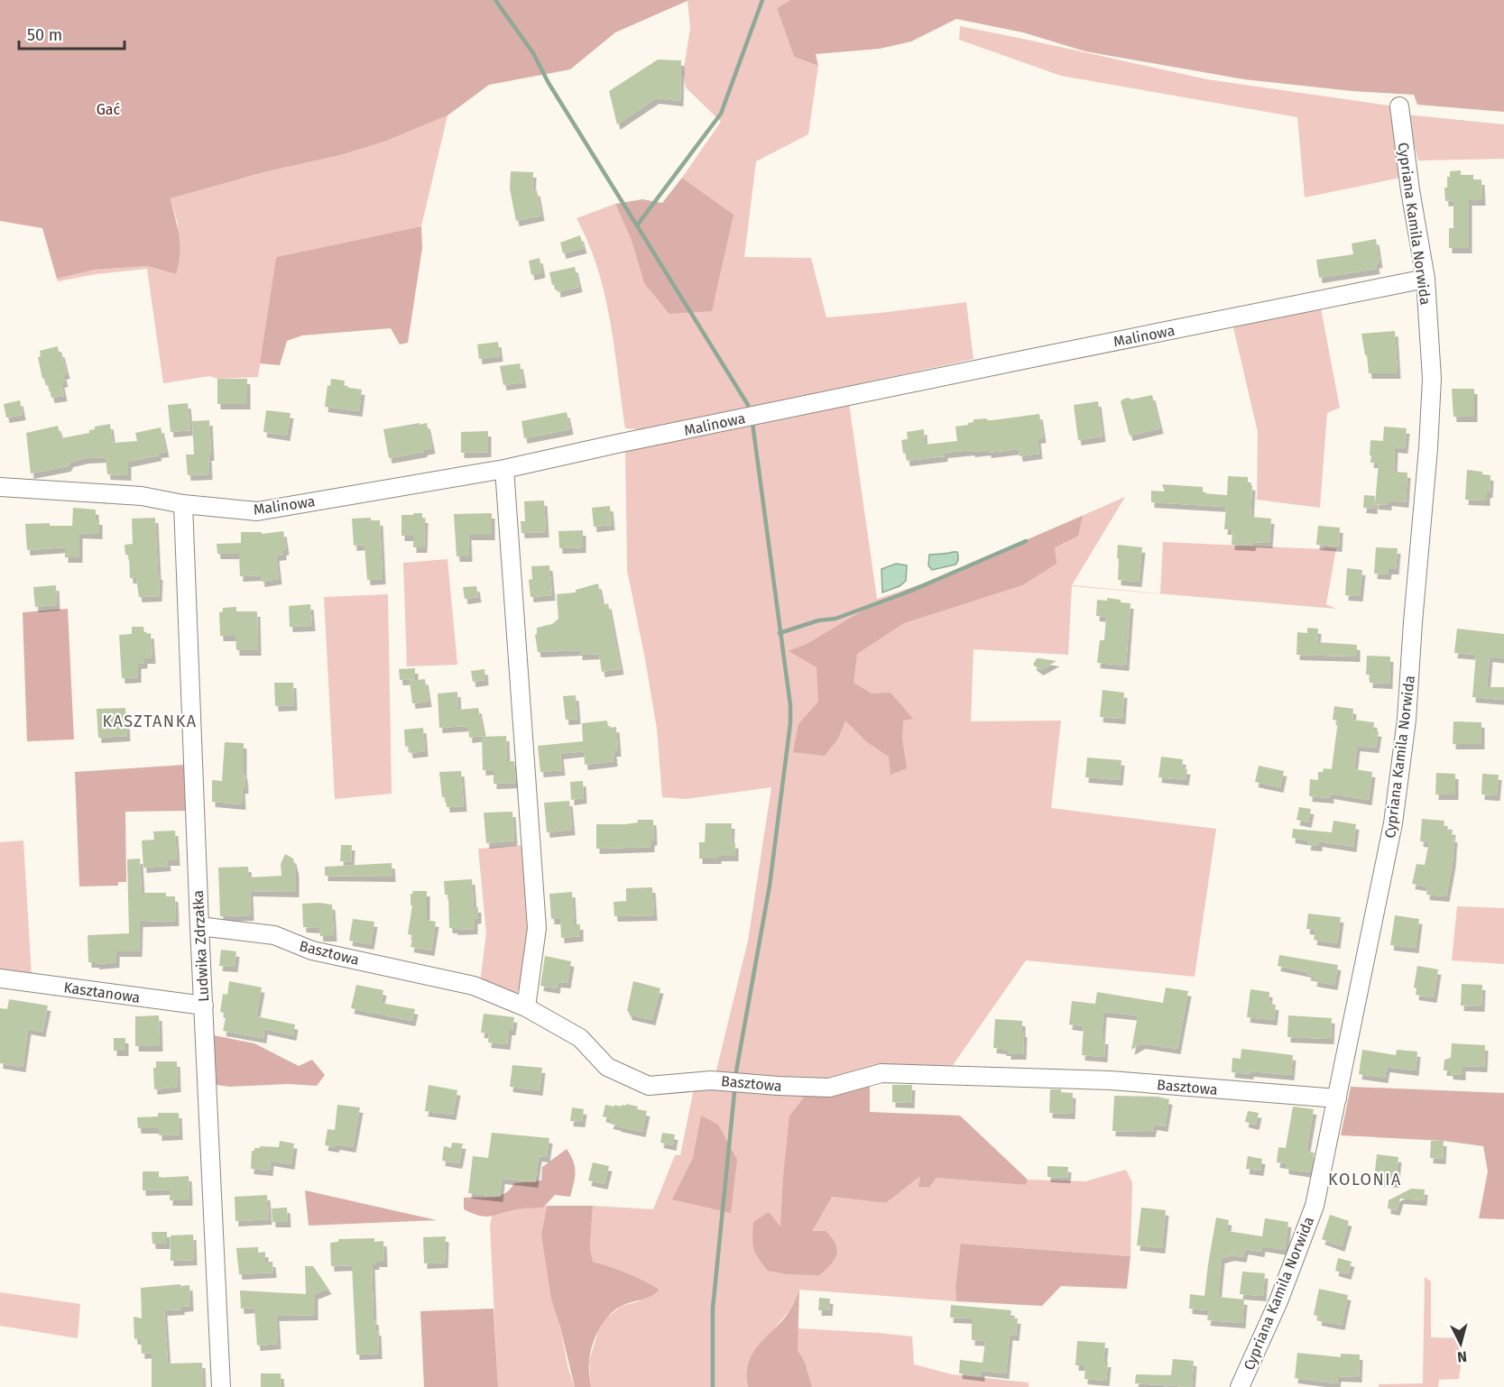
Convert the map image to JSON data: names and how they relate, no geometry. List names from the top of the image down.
{
  "streets": {
    "street": [
      "Cypriana Kamila Norwida",
      "Malinowa",
      "Ludwika Zdrzałka",
      "Basztowa",
      "Kasztanowa"
    ]
  },
  "crossings": [
    ["Cypriana Kamila Norwida", "Malinowa"],
    ["Cypriana Kamila Norwida", "Basztowa"],
    ["Malinowa", "Ludwika Zdrzałka"],
    ["Ludwika Zdrzałka", "Basztowa"],
    ["Ludwika Zdrzałka", "Kasztanowa"]
  ],
  "districts": ["KASZTANKA", "KOLONIA"],
  "parks": ["Gać"],
  "scale_bar": "50 m",
  "north": "bottom"
}
